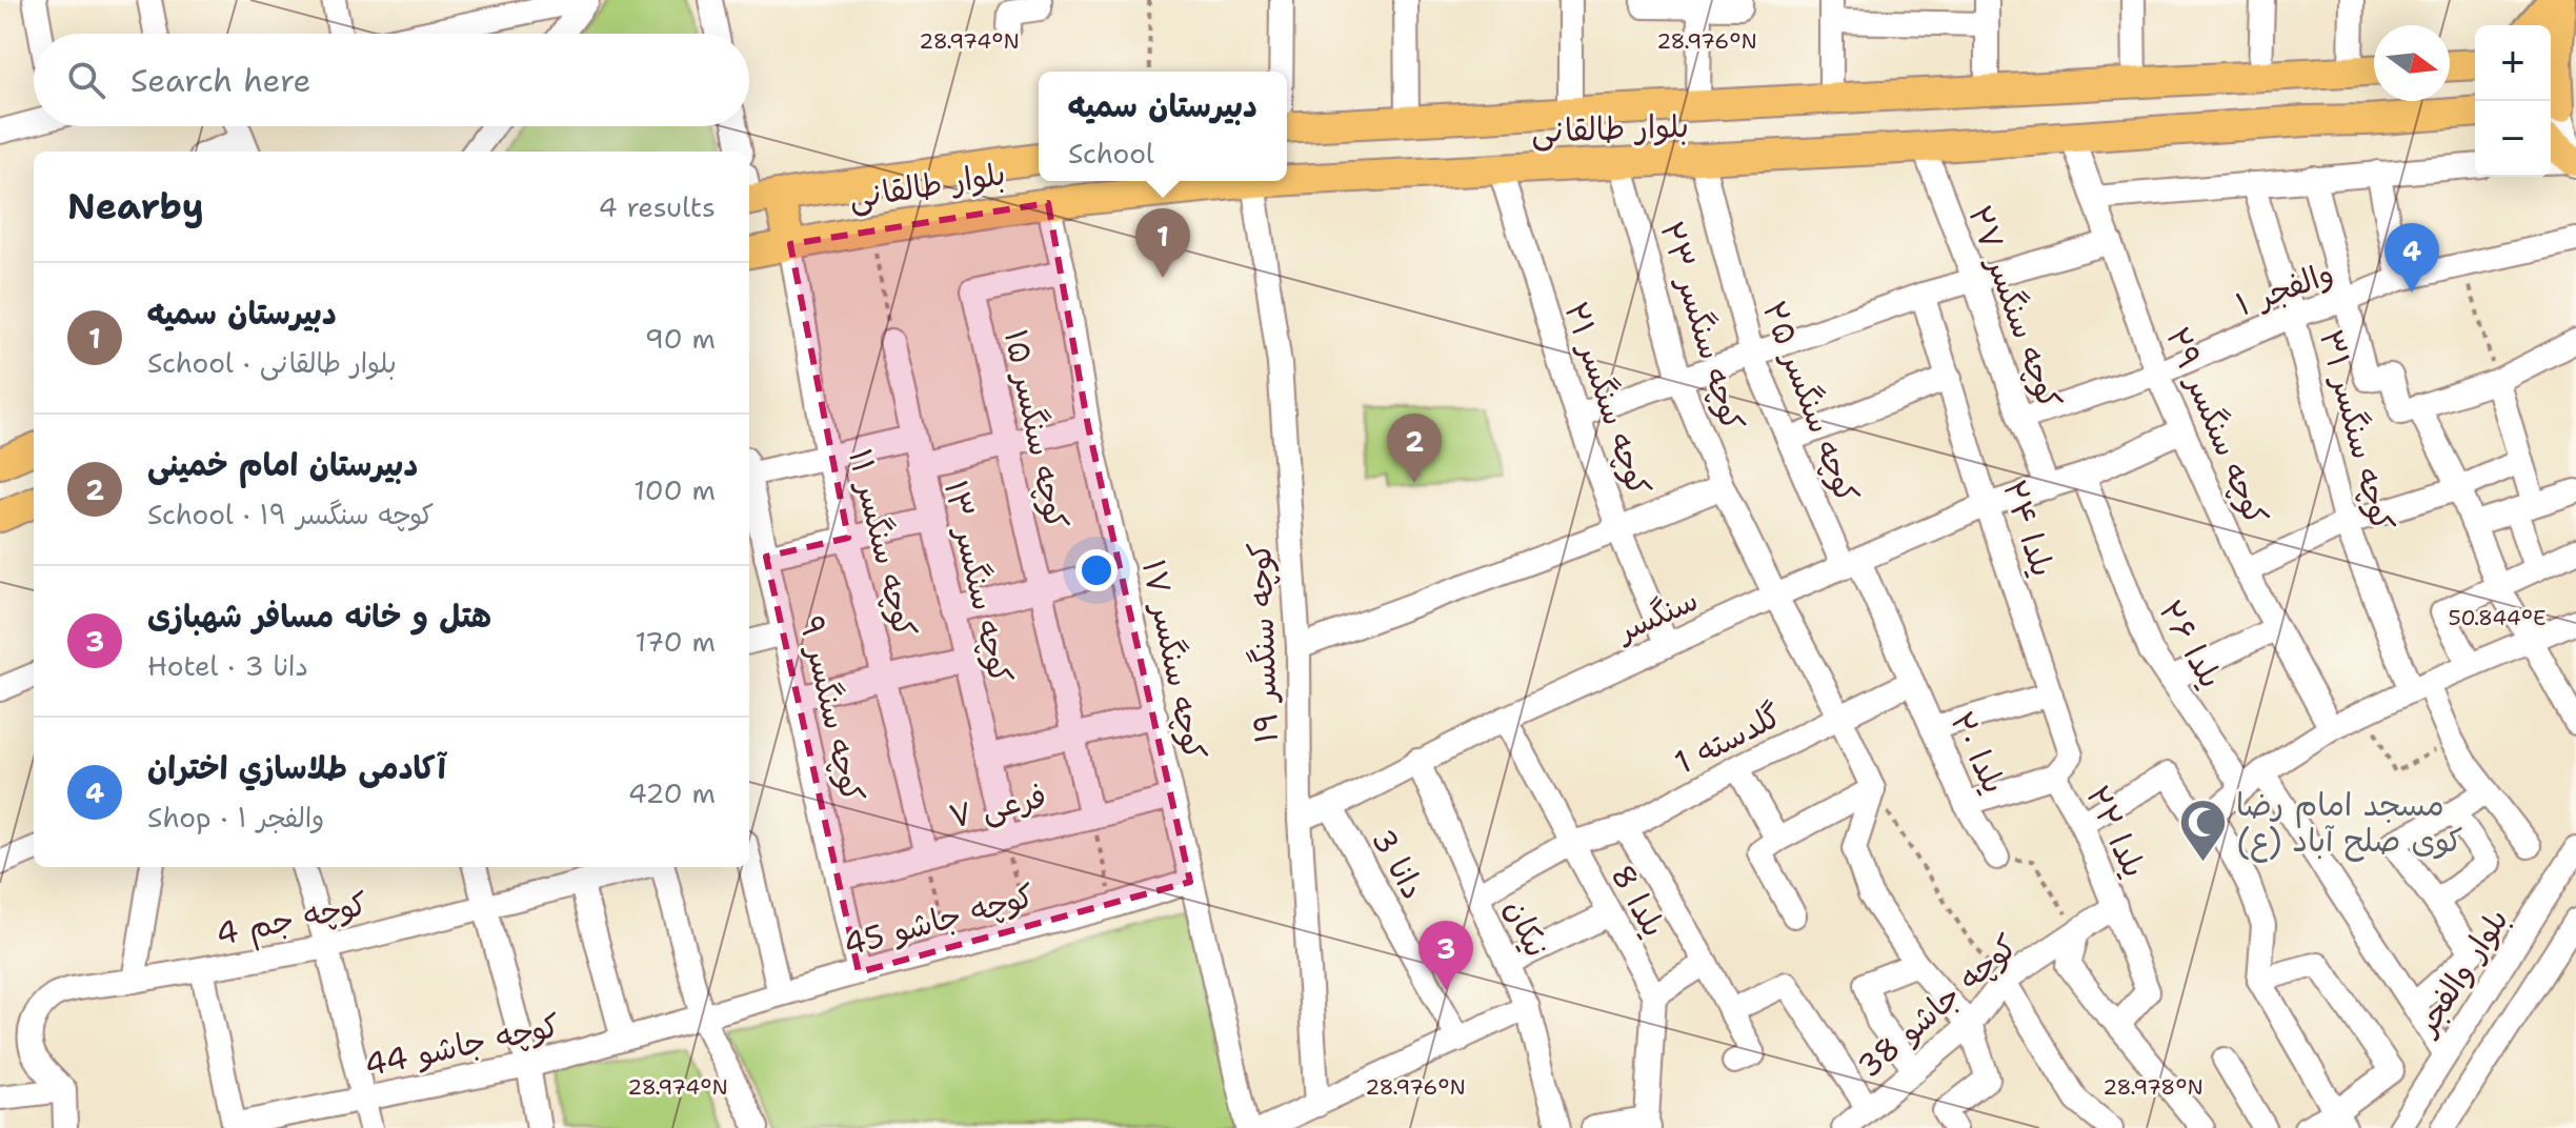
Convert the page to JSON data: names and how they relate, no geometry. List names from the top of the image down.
{
  "streets": {
    "main road": ["بلوار طالقانی"],
    "street": [
      "والفجر ۱",
      "کوچه سنگسر ۲۷",
      "کوچه سنگسر ۲۳",
      "کوچه سنگسر ۲۱",
      "کوچه سنگسر ۲۵",
      "کوچه سنگسر ۲۹",
      "کوچه سنگسر ۱۵",
      "کوچه سنگسر ۳۱",
      "یلدا ۲۴",
      "کوچه سنگسر ۱۱",
      "کوچه سنگسر ۱۳",
      "سنگسر",
      "کوچه سنگسر ۱۹",
      "یلدا ۲۶",
      "کوچه سنگسر ۱۷",
      "کوچه سنگسر ۹",
      "گلدسته 1",
      "یلدا ۲۰",
      "فرعی ۷",
      "یلدا ۲۲",
      "دانا 3",
      "یلدا 8",
      "کوچه جم 4",
      "کوچه جاشو 45",
      "نیکان",
      "بلوار والفجر",
      "کوچه جاشو 38",
      "کوچه جاشو 44"
    ]
  },
  "crossings": [
    ["بلوار طالقانی", "کوچه سنگسر ۲۷"],
    ["بلوار طالقانی", "کوچه سنگسر ۲۳"],
    ["بلوار طالقانی", "کوچه سنگسر ۲۱"],
    ["بلوار طالقانی", "کوچه سنگسر ۲۵"],
    ["بلوار طالقانی", "کوچه سنگسر ۲۹"],
    ["بلوار طالقانی", "کوچه سنگسر ۱۱"],
    ["بلوار طالقانی", "کوچه سنگسر ۱۹"],
    ["بلوار طالقانی", "کوچه سنگسر ۱۷"],
    ["والفجر ۱", "کوچه سنگسر ۲۷"],
    ["والفجر ۱", "کوچه سنگسر ۲۹"],
    ["والفجر ۱", "کوچه سنگسر ۳۱"],
    ["کوچه سنگسر ۲۷", "سنگسر"],
    ["کوچه سنگسر ۲۳", "سنگسر"],
    ["کوچه سنگسر ۲۳", "گلدسته 1"],
    ["کوچه سنگسر ۲۱", "سنگسر"],
    ["کوچه سنگسر ۲۵", "سنگسر"],
    ["کوچه سنگسر ۲۵", "یلدا ۲۰"],
    ["کوچه سنگسر ۲۹", "سنگسر"],
    ["کوچه سنگسر ۱۵", "کوچه سنگسر ۱۷"],
    ["کوچه سنگسر ۱۵", "فرعی ۷"],
    ["یلدا ۲۴", "سنگسر"],
    ["یلدا ۲۴", "یلدا ۲۲"],
    ["کوچه سنگسر ۱۱", "فرعی ۷"],
    ["کوچه سنگسر ۱۳", "فرعی ۷"],
    ["سنگسر", "کوچه سنگسر ۱۹"],
    ["سنگسر", "یلدا ۲۶"],
    ["سنگسر", "یلدا ۲۰"],
    ["سنگسر", "دانا 3"],
    ["سنگسر", "یلدا 8"],
    ["سنگسر", "نیکان"],
    ["کوچه سنگسر ۱۷", "فرعی ۷"],
    ["کوچه سنگسر ۱۷", "کوچه جاشو 45"],
    ["کوچه سنگسر ۹", "فرعی ۷"],
    ["کوچه سنگسر ۹", "کوچه جاشو 45"],
    ["گلدسته 1", "یلدا ۲۰"],
    ["گلدسته 1", "یلدا 8"],
    ["گلدسته 1", "نیکان"],
    ["یلدا ۲۰", "یلدا ۲۲"],
    ["یلدا ۲۲", "کوچه جاشو 38"],
    ["کوچه جاشو 45", "کوچه جاشو 44"]
  ],
  "places": {
    "mosque": ["مسجد امام رضا (ع) کوی صلح آباد"]
  },
  "north": "right",
  "page": {
    "map_buttons": ["+", "−"],
    "search": "Search here",
    "popup": ["دبیرستان سمیه", "School"],
    "heading": ["Nearby", "4 results"],
    "pins": [
      "1",
      "4",
      "2",
      "3"
    ],
    "list": [
      {
        "mark": "1",
        "name": "دبیرستان سمیه",
        "note": "School · بلوار طالقانی",
        "value": "90 m"
      },
      {
        "mark": "2",
        "name": "دبیرستان امام خمینی",
        "note": "School · کوچه سنگسر ۱۹",
        "value": "100 m"
      },
      {
        "mark": "3",
        "name": "هتل و خانه مسافر شهبازی",
        "note": "Hotel · دانا 3",
        "value": "170 m"
      },
      {
        "mark": "4",
        "name": "آكادمى طلاسازي اختران",
        "note": "Shop · والفجر ۱",
        "value": "420 m"
      }
    ]
  },
  "coordinates": [
    "28.974°N",
    "28.976°N",
    "50.844°E",
    "28.978°N"
  ]
}
